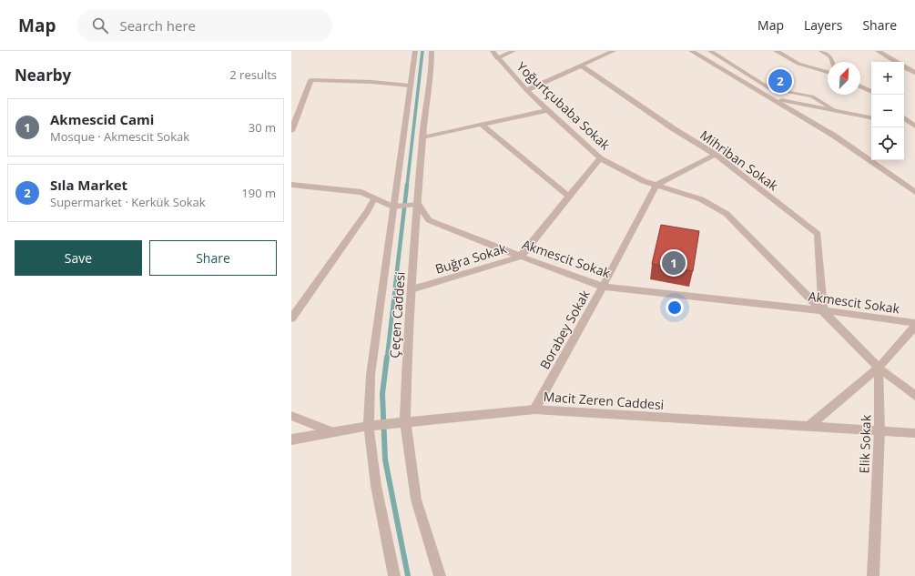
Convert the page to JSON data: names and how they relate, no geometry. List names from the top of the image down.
{
  "streets": {
    "street": [
      "Yoğurtçubaba Sokak",
      "Mihriban Sokak",
      "Buğra Sokak",
      "Akmescit Sokak",
      "Çeçen Caddesi",
      "Borabey Sokak",
      "Macit Zeren Caddesi",
      "Elik Sokak"
    ]
  },
  "crossings": [
    ["Yoğurtçubaba Sokak", "Mihriban Sokak"],
    ["Yoğurtçubaba Sokak", "Buğra Sokak"],
    ["Yoğurtçubaba Sokak", "Akmescit Sokak"],
    ["Yoğurtçubaba Sokak", "Borabey Sokak"],
    ["Yoğurtçubaba Sokak", "Elik Sokak"],
    ["Mihriban Sokak", "Akmescit Sokak"],
    ["Buğra Sokak", "Akmescit Sokak"],
    ["Buğra Sokak", "Çeçen Caddesi"],
    ["Akmescit Sokak", "Çeçen Caddesi"],
    ["Akmescit Sokak", "Borabey Sokak"],
    ["Çeçen Caddesi", "Macit Zeren Caddesi"],
    ["Borabey Sokak", "Macit Zeren Caddesi"],
    ["Macit Zeren Caddesi", "Elik Sokak"]
  ],
  "north": "top right",
  "page": {
    "header": "Map",
    "search": "Search here",
    "nav": ["Map", "Layers", "Share"],
    "heading": ["Nearby", "2 results"],
    "map_buttons": ["+", "−"],
    "pins": ["2", "1"],
    "list": [
      {
        "mark": "1",
        "name": "Akmescid Cami",
        "note": "Mosque · Akmescit Sokak",
        "value": "30 m"
      },
      {
        "mark": "2",
        "name": "Sıla Market",
        "note": "Supermarket · Kerkük Sokak",
        "value": "190 m"
      }
    ],
    "buttons": ["Save", "Share"]
  }
}
